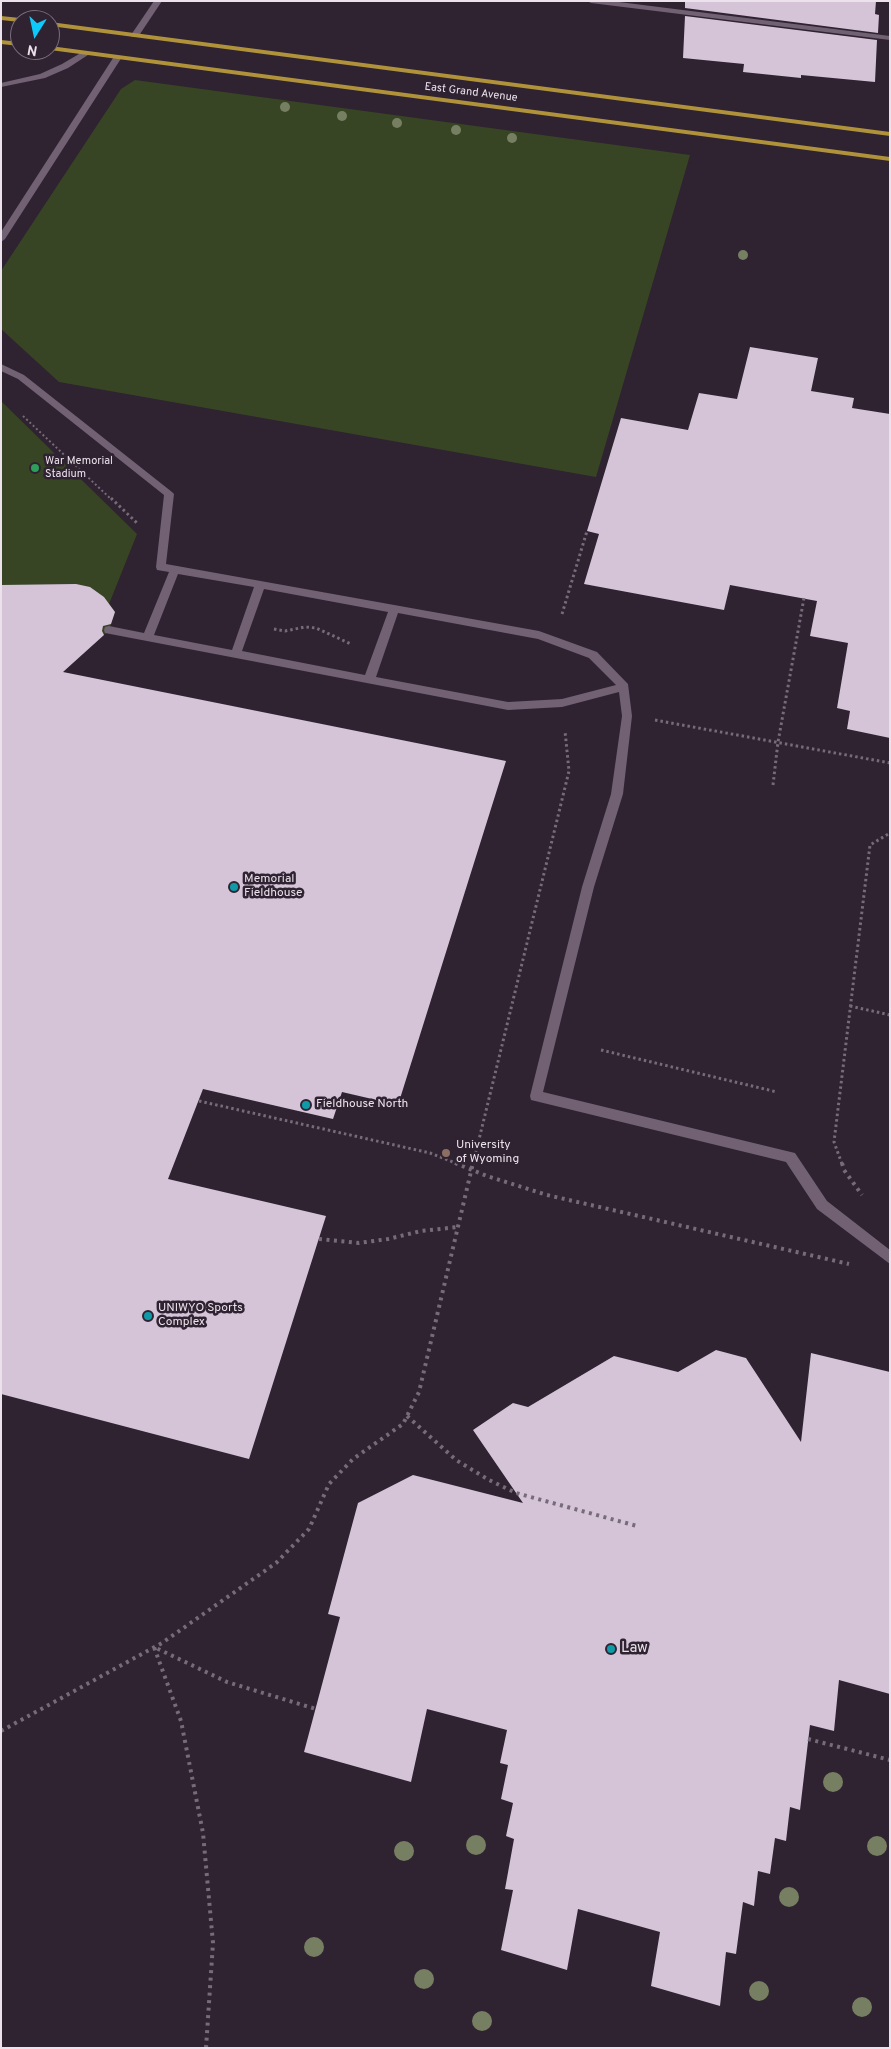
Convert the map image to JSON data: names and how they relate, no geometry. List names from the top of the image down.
{
  "streets": {
    "main road": ["East Grand Avenue"]
  },
  "places": [
    "War Memorial Stadium",
    "Memorial Fieldhouse",
    "Fieldhouse North",
    "University of Wyoming",
    "UNIWYO Sports Complex",
    "Law"
  ],
  "north": "bottom"
}
